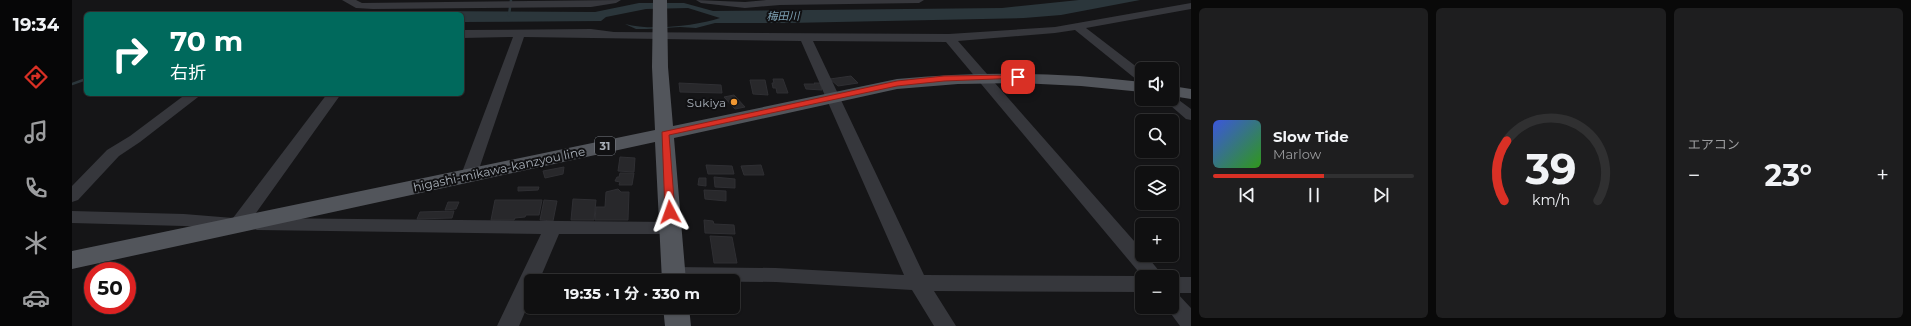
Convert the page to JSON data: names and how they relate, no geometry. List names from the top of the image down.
{
  "streets": {
    "main road": ["31", "higashi-mikawa-kanzyou line"]
  },
  "water": ["梅田川"],
  "places": ["Sukiya"],
  "page": {
    "tabs": "19:34",
    "tile": "エアコン",
    "turn": ["70 m", "右折"],
    "map_buttons": ["+", "−"],
    "song": ["Slow Tide", "Marlow"],
    "heat": ["−", "23°", "+"],
    "limit": "50",
    "trip": "19:35 · 1 分 · 330 m",
    "gauge": ["39", "km/h"]
  }
}
